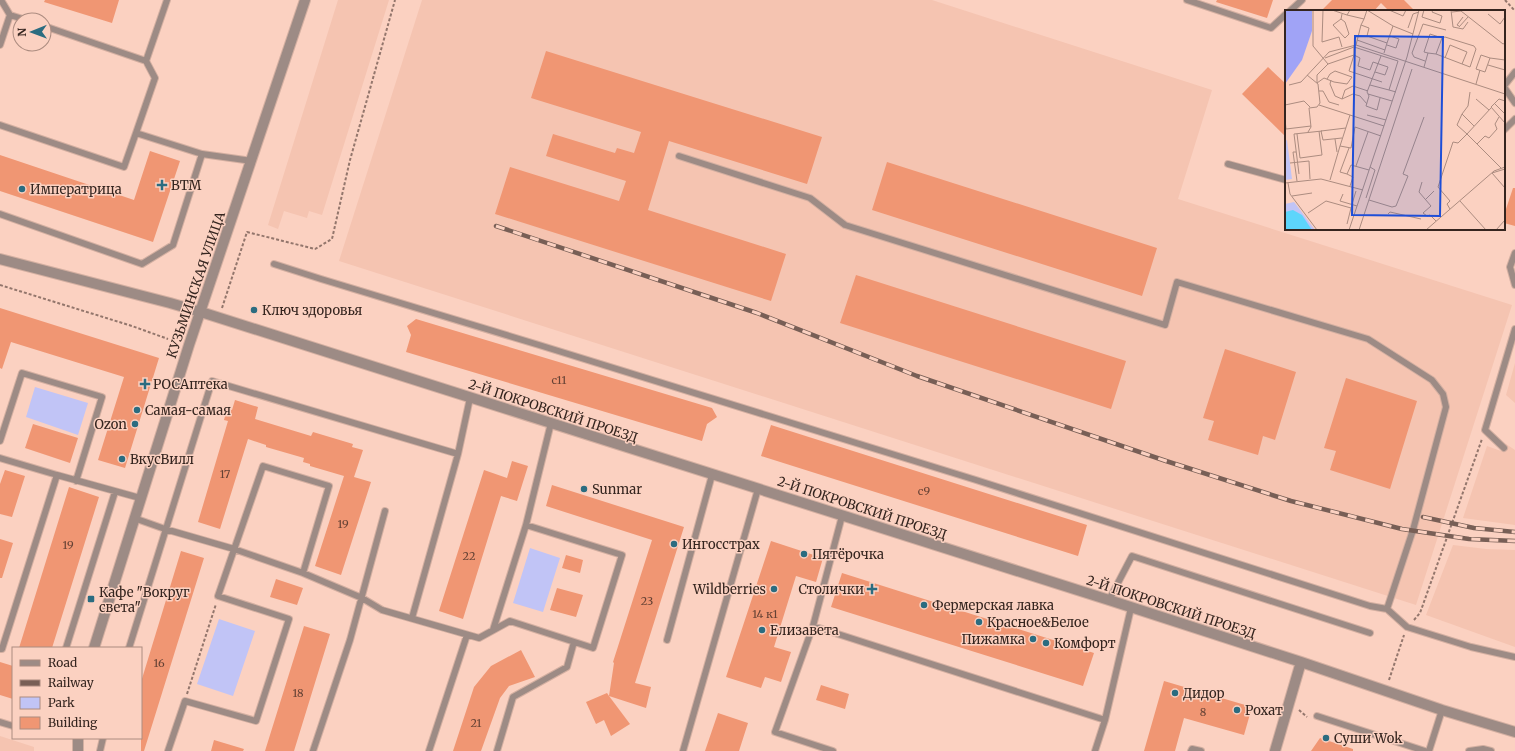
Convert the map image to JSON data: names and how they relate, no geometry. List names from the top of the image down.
{
  "streets": {
    "street": ["КУЗЬМИНСКАЯ УЛИЦА", "2-Й ПОКРОВСКИЙ ПРОЕЗД"]
  },
  "crossings": [
    ["КУЗЬМИНСКАЯ УЛИЦА", "2-Й ПОКРОВСКИЙ ПРОЕЗД"]
  ],
  "places": {
    "health": ["ВТМ", "РОСАптека", "Столички"],
    "other": [
      "Императрица",
      "Ключ здоровья",
      "Самая-самая",
      "Ozon",
      "ВкусВилл",
      "Sunmar",
      "Ингосстрах",
      "Пятёрочка",
      "Wildberries",
      "Фермерская лавка",
      "Красное&Белое",
      "Елизавета",
      "Пижамка",
      "Комфорт",
      "Дидор",
      "Рохат",
      "Суши Wok"
    ],
    "transit": ["Кафе \"Вокруг света\""]
  },
  "house_numbers": [
    "с11",
    "17",
    "с9",
    "19",
    "19",
    "22",
    "23",
    "14 к1",
    "16",
    "18",
    "8",
    "21"
  ],
  "legend": [
    "Road",
    "Railway",
    "Park",
    "Building"
  ],
  "north": "left"
}
